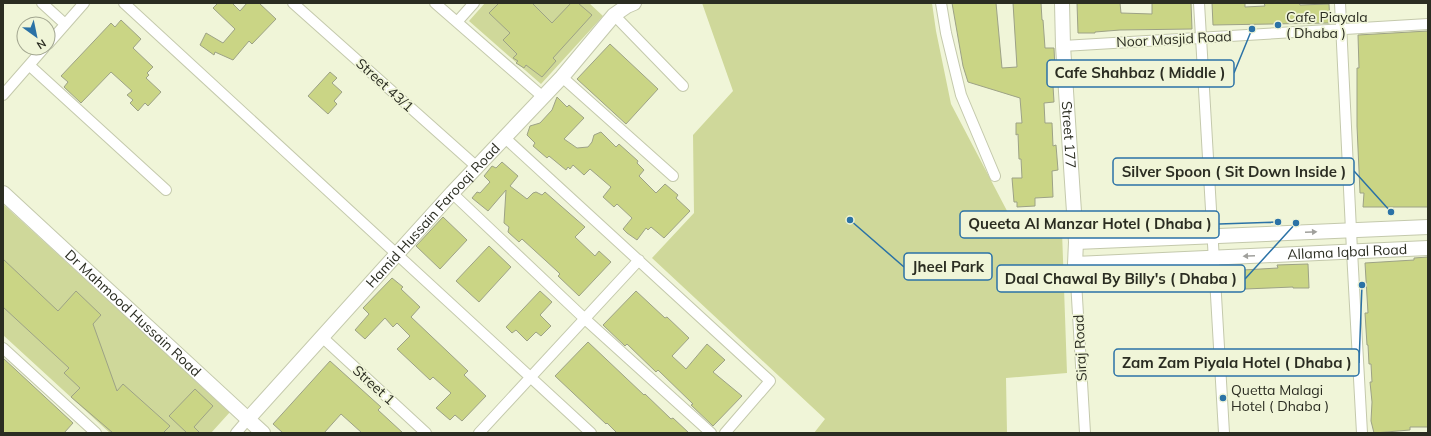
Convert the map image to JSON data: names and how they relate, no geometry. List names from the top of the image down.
{
  "streets": {
    "street": [
      "Noor Masjid Road",
      "Street 43/1",
      "Street 177",
      "Hamid Hussain Farooqi Road",
      "Allama Iqbal Road",
      "Dr Mahmood Hussain Road",
      "Siraj Road",
      "Street 1"
    ]
  },
  "crossings": [
    ["Noor Masjid Road", "Street 177"],
    ["Street 43/1", "Hamid Hussain Farooqi Road"],
    ["Street 177", "Allama Iqbal Road"],
    ["Street 177", "Siraj Road"],
    ["Hamid Hussain Farooqi Road", "Dr Mahmood Hussain Road"],
    ["Hamid Hussain Farooqi Road", "Street 1"],
    ["Allama Iqbal Road", "Siraj Road"]
  ],
  "places": [
    "Cafe Piayala ( Dhaba )",
    "Cafe Shahbaz ( Middle )",
    "Silver Spoon ( Sit Down Inside )",
    "Jheel Park",
    "Queeta Al Manzar Hotel ( Dhaba )",
    "Daal Chawal By Billy's ( Dhaba )",
    "Zam Zam Piyala Hotel ( Dhaba )",
    "Quetta Malagi Hotel ( Dhaba )"
  ],
  "north": "bottom right"
}
